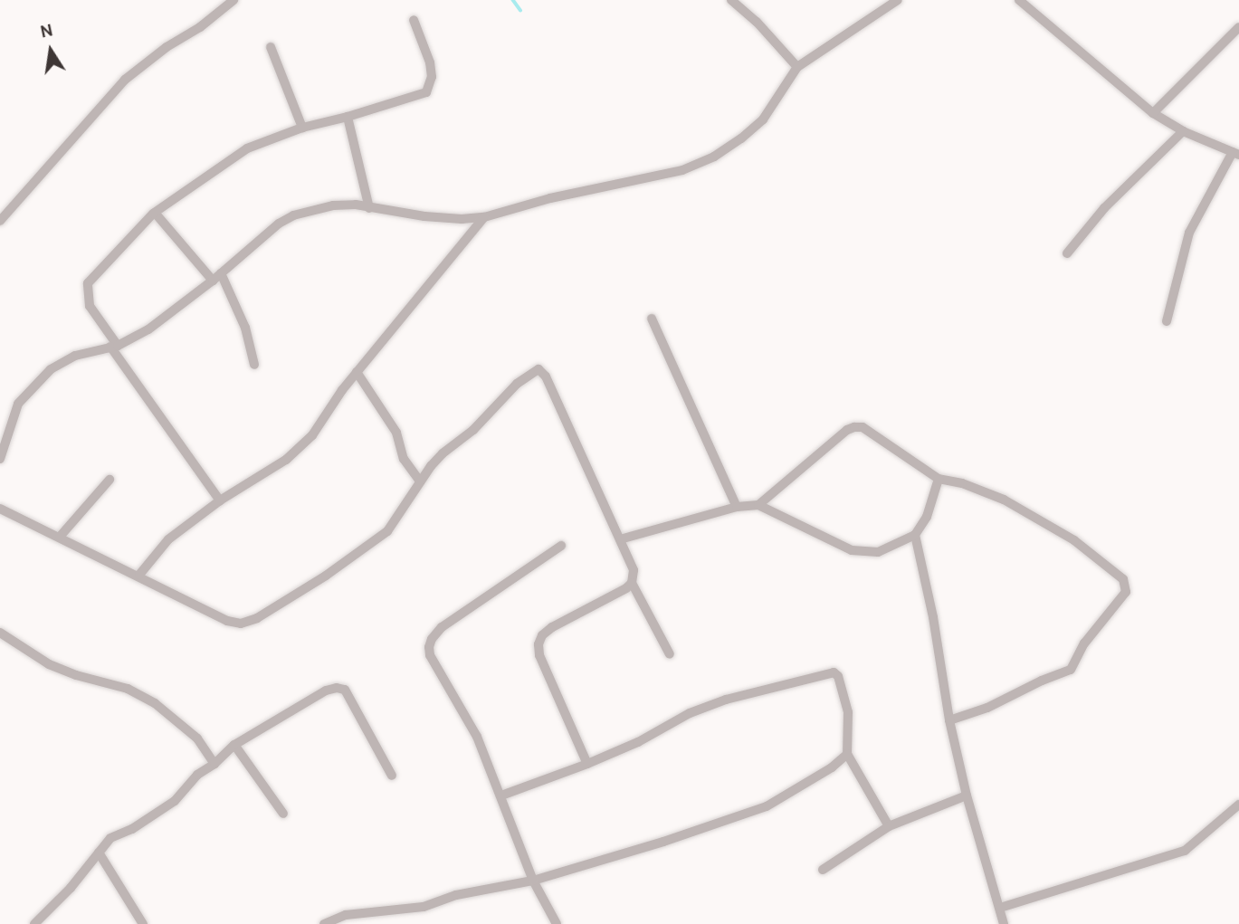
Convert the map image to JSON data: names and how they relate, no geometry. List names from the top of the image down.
{
  "north": "top"
}
